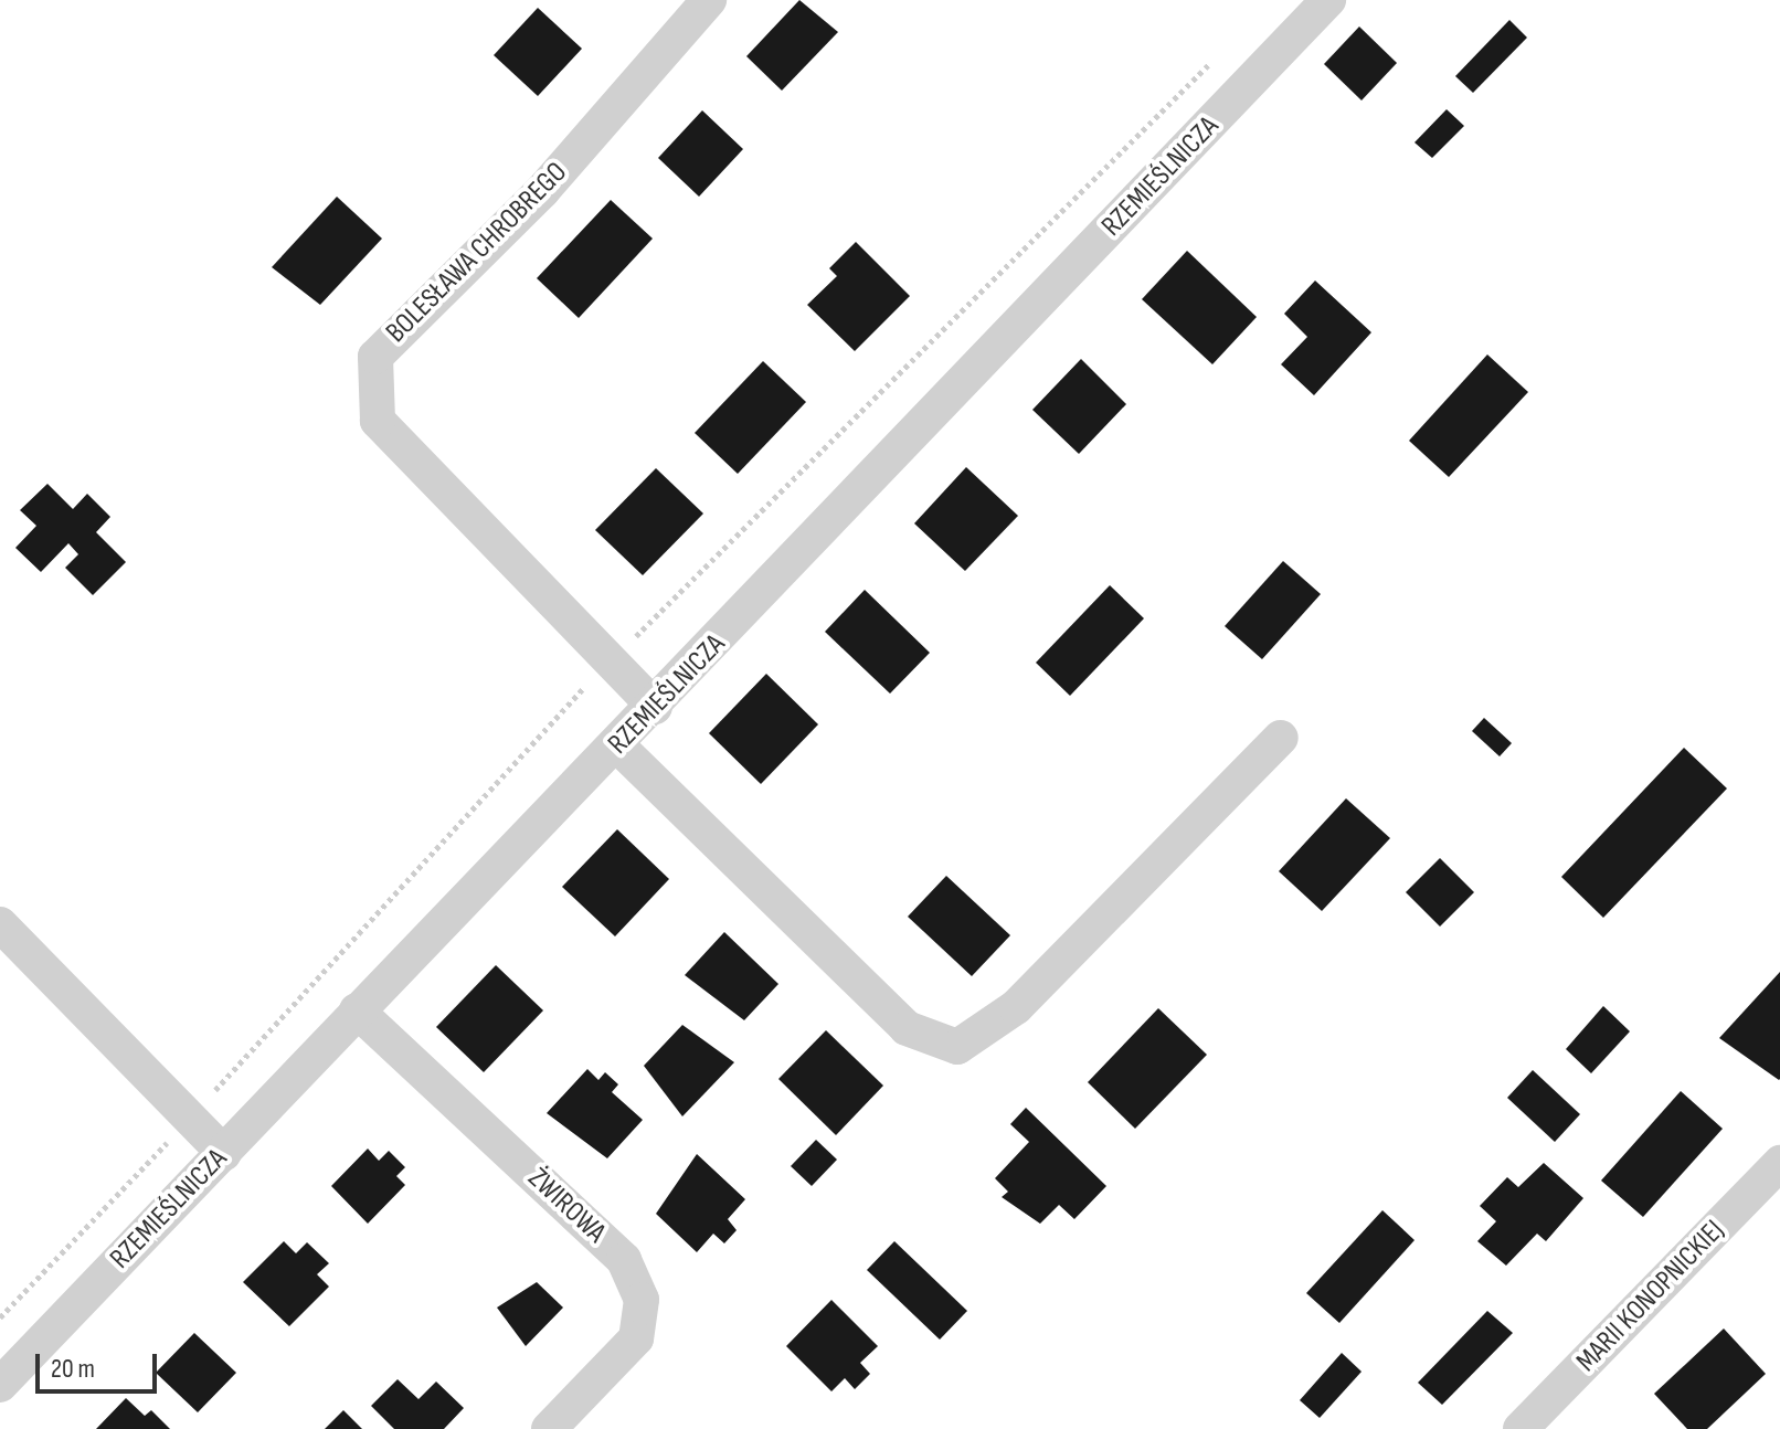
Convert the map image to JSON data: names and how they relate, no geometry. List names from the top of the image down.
{
  "streets": {
    "street": [
      "RZEMIEŚLNICZA",
      "BOLESŁAWA CHROBREGO",
      "ŻWIROWA",
      "MARII KONOPNICKIEJ"
    ]
  },
  "crossings": [
    ["RZEMIEŚLNICZA", "BOLESŁAWA CHROBREGO"],
    ["RZEMIEŚLNICZA", "ŻWIROWA"]
  ],
  "scale_bar": "20 m"
}
